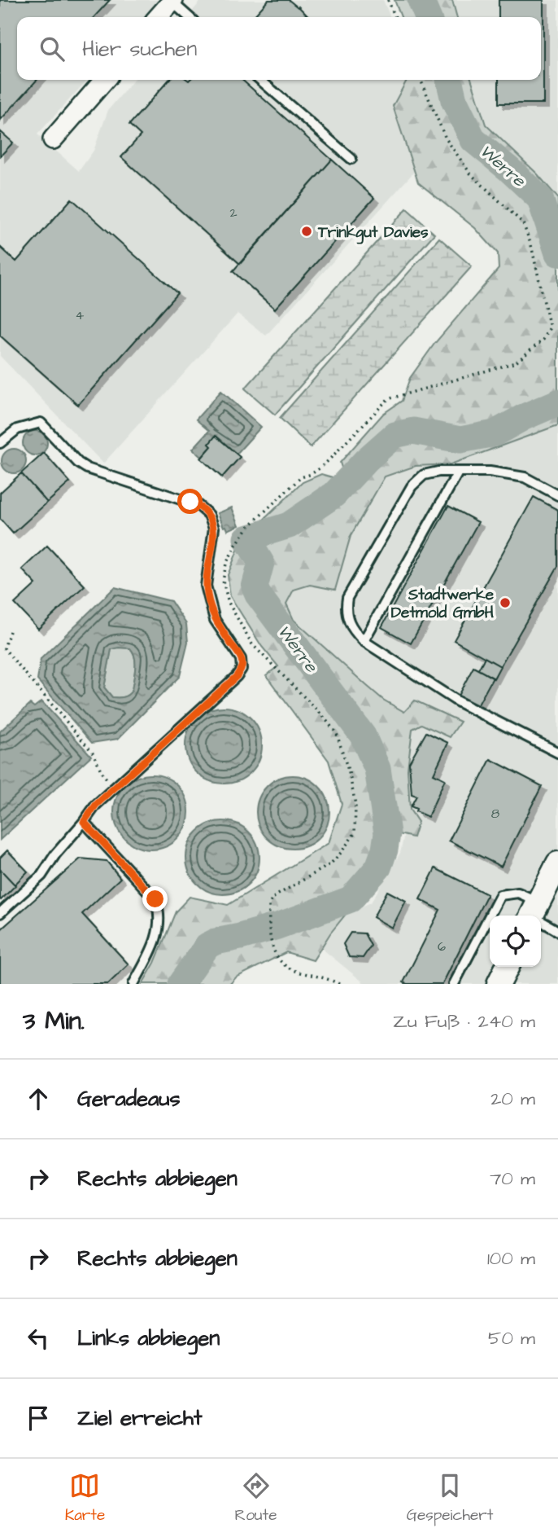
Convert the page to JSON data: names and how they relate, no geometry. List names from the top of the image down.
{
  "water": ["Werre"],
  "places": ["Trinkgut Davies", "Stadtwerke Detmold GmbH"],
  "house_numbers": [
    "2",
    "4",
    "8",
    "6"
  ],
  "page": {
    "search": "Hier suchen",
    "heading": ["3 Min.", "Zu Fuß · 240 m"],
    "list": [
      ["Geradeaus", "20 m"],
      ["Rechts abbiegen", "70 m"],
      ["Rechts abbiegen", "100 m"],
      ["Links abbiegen", "50 m"],
      "Ziel erreicht"
    ],
    "nav": ["Karte", "Route", "Gespeichert"]
  }
}
